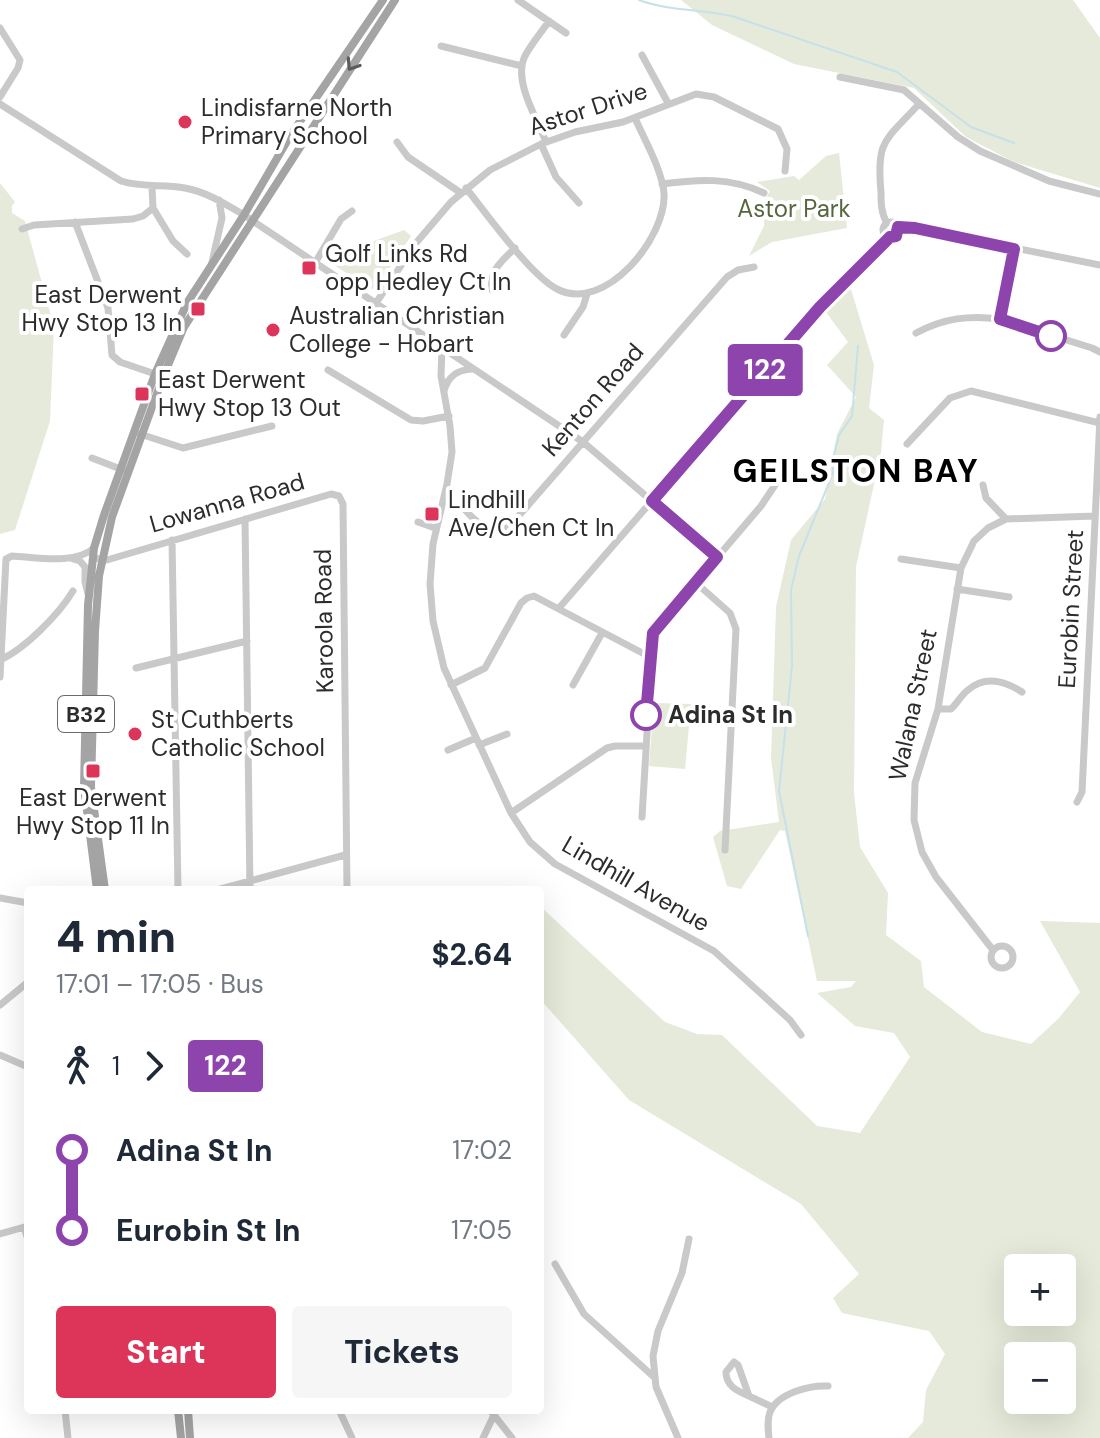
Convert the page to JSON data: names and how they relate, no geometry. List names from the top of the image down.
{
  "streets": {
    "main road": ["B32"],
    "street": [
      "Astor Drive",
      "Kenton Road",
      "Lowanna Road",
      "Eurobin Street",
      "Karoola Road",
      "Walana Street",
      "Lindhill Avenue"
    ]
  },
  "crossings": [
    ["Lowanna Road", "Karoola Road"],
    ["Lowanna Road", "B32"]
  ],
  "districts": ["GEILSTON BAY"],
  "parks": ["Astor Park"],
  "places": {
    "other": [
      "Lindisfarne North Primary School",
      "Australian Christian College - Hobart",
      "Adina St In",
      "St Cuthberts Catholic School"
    ],
    "transit": [
      "Golf Links Rd opp Hedley Ct In",
      "East Derwent Hwy Stop 13 In",
      "East Derwent Hwy Stop 13 Out",
      "Lindhill Ave/Chen Ct In",
      "East Derwent Hwy Stop 11 In"
    ]
  },
  "lines": ["bus line 122"],
  "page": {
    "on_map": "122",
    "heading": ["4 min", "17:01 – 17:05 · Bus", "$2.64"],
    "legs": ["1", "122"],
    "list": [
      {
        "name": "Adina St In",
        "value": "17:02"
      },
      {
        "name": "Eurobin St In",
        "value": "17:05"
      }
    ],
    "map_buttons": ["+", "−"],
    "buttons": ["Start", "Tickets"]
  }
}
